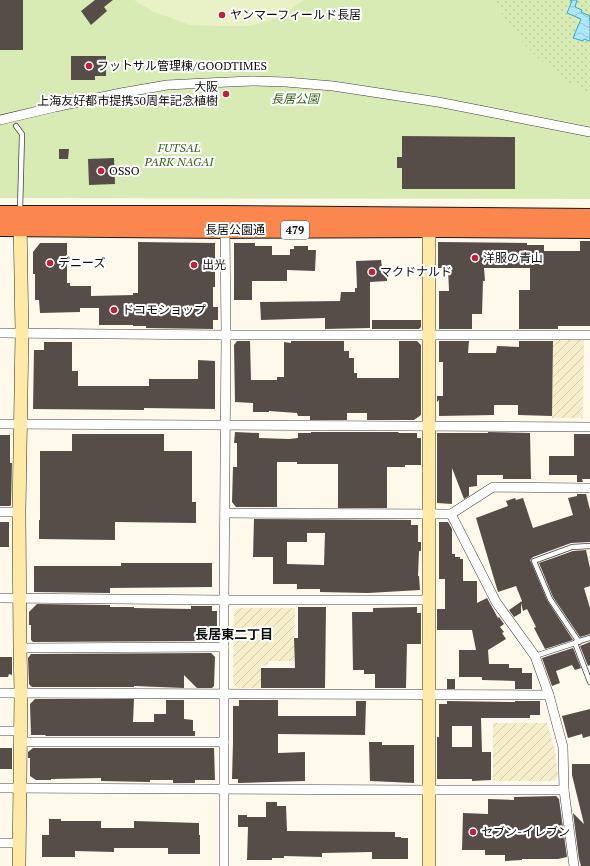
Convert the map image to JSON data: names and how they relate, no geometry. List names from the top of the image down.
{
  "streets": {
    "highway": ["長居公園通", "479"]
  },
  "districts": ["長居東二丁目"],
  "parks": ["長居公園", "FUTSAL PARK NAGAI"],
  "places": [
    "ヤンマーフィールド長居",
    "フットサル管理棟/GOODTIMES",
    "大阪 上海友好都市提携30周年記念植樹",
    "OSSO",
    "洋服の青山",
    "デニーズ",
    "出光",
    "マクドナルド",
    "ドコモショップ",
    "セブン-イレブン"
  ]
}
